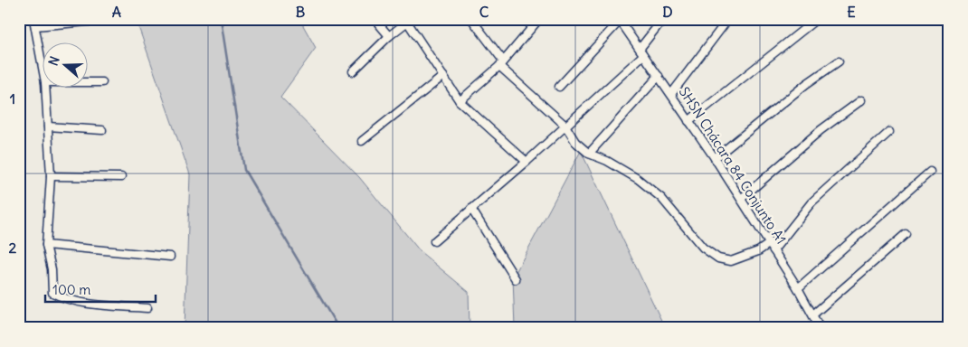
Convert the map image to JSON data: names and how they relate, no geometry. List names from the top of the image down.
{
  "streets": {
    "street": ["SHSN Chácara 84 Conjunto A1"]
  },
  "scale_bar": "100 m",
  "north": "left",
  "grid": {
    "columns": [
      "A",
      "B",
      "C",
      "D",
      "E"
    ],
    "rows": ["1", "2"]
  }
}
